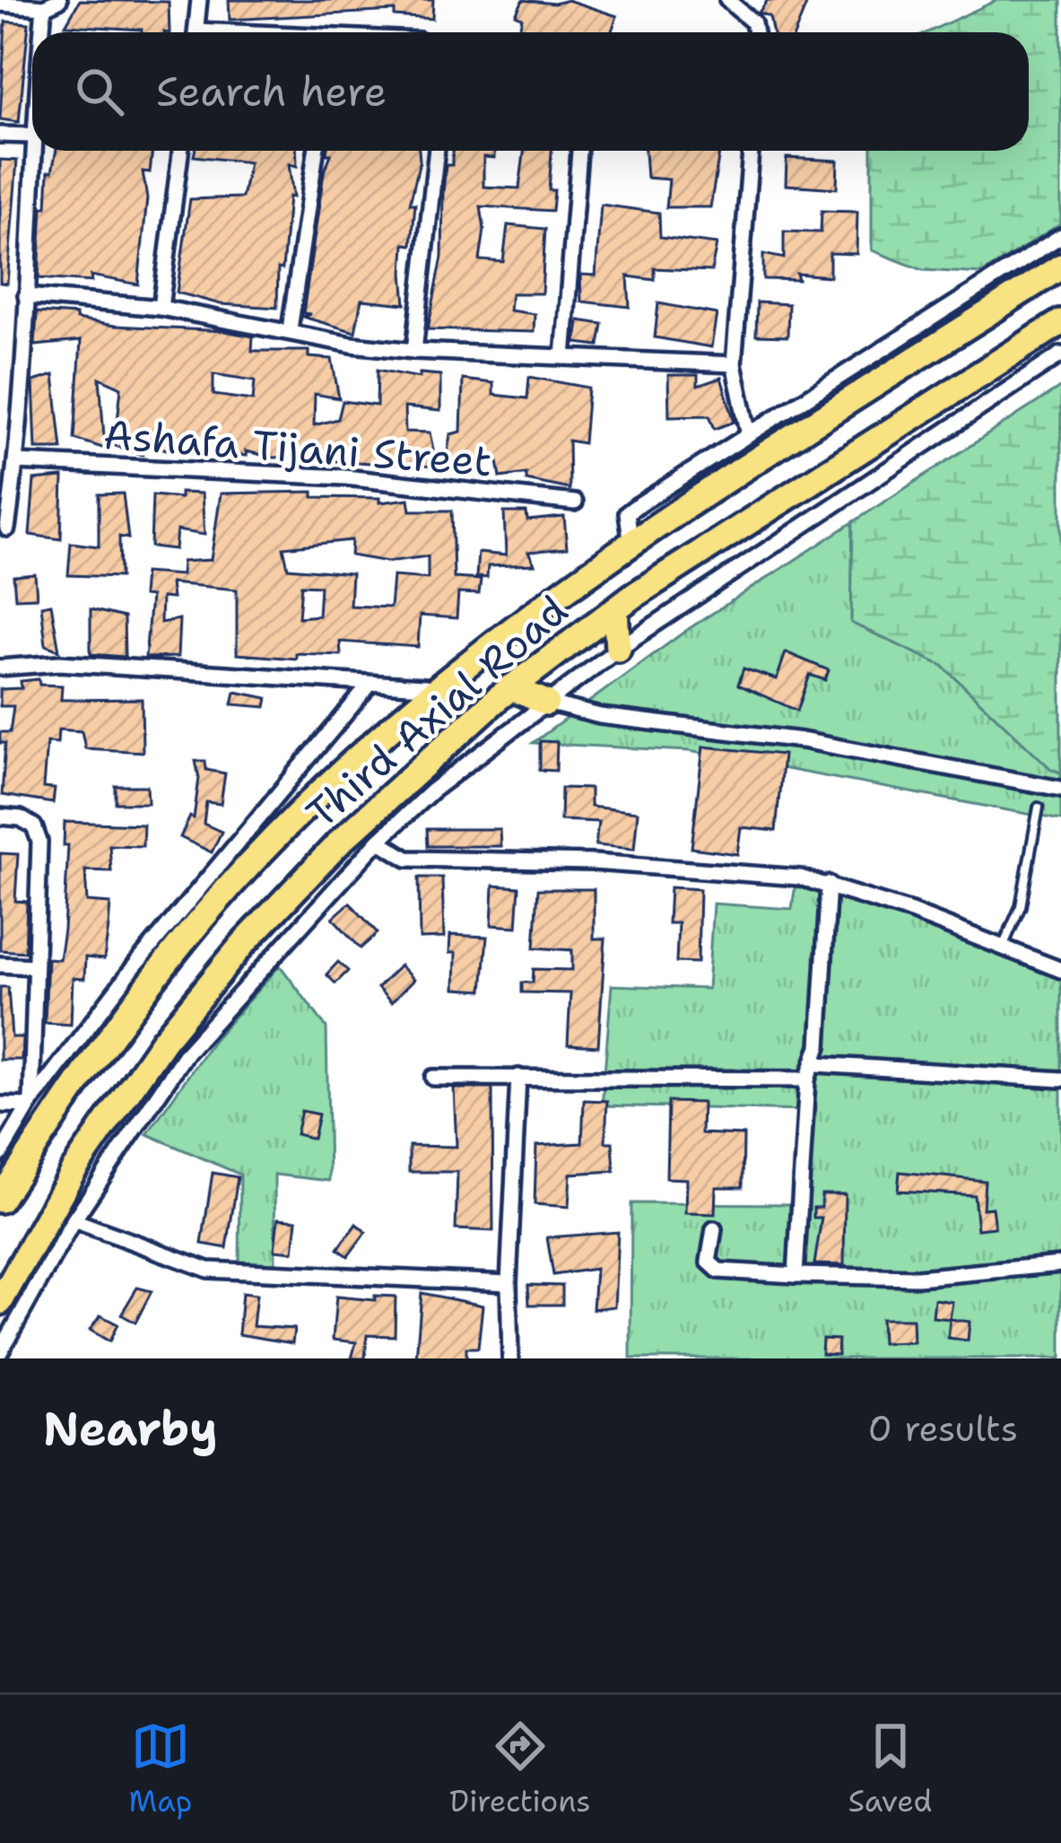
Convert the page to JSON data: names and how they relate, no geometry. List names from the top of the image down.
{
  "streets": {
    "highway": ["Third Axial Road"],
    "street": ["Ashafa Tijani Street"]
  },
  "page": {
    "search": "Search here",
    "heading": ["Nearby", "0 results"],
    "nav": ["Map", "Directions", "Saved"]
  }
}
